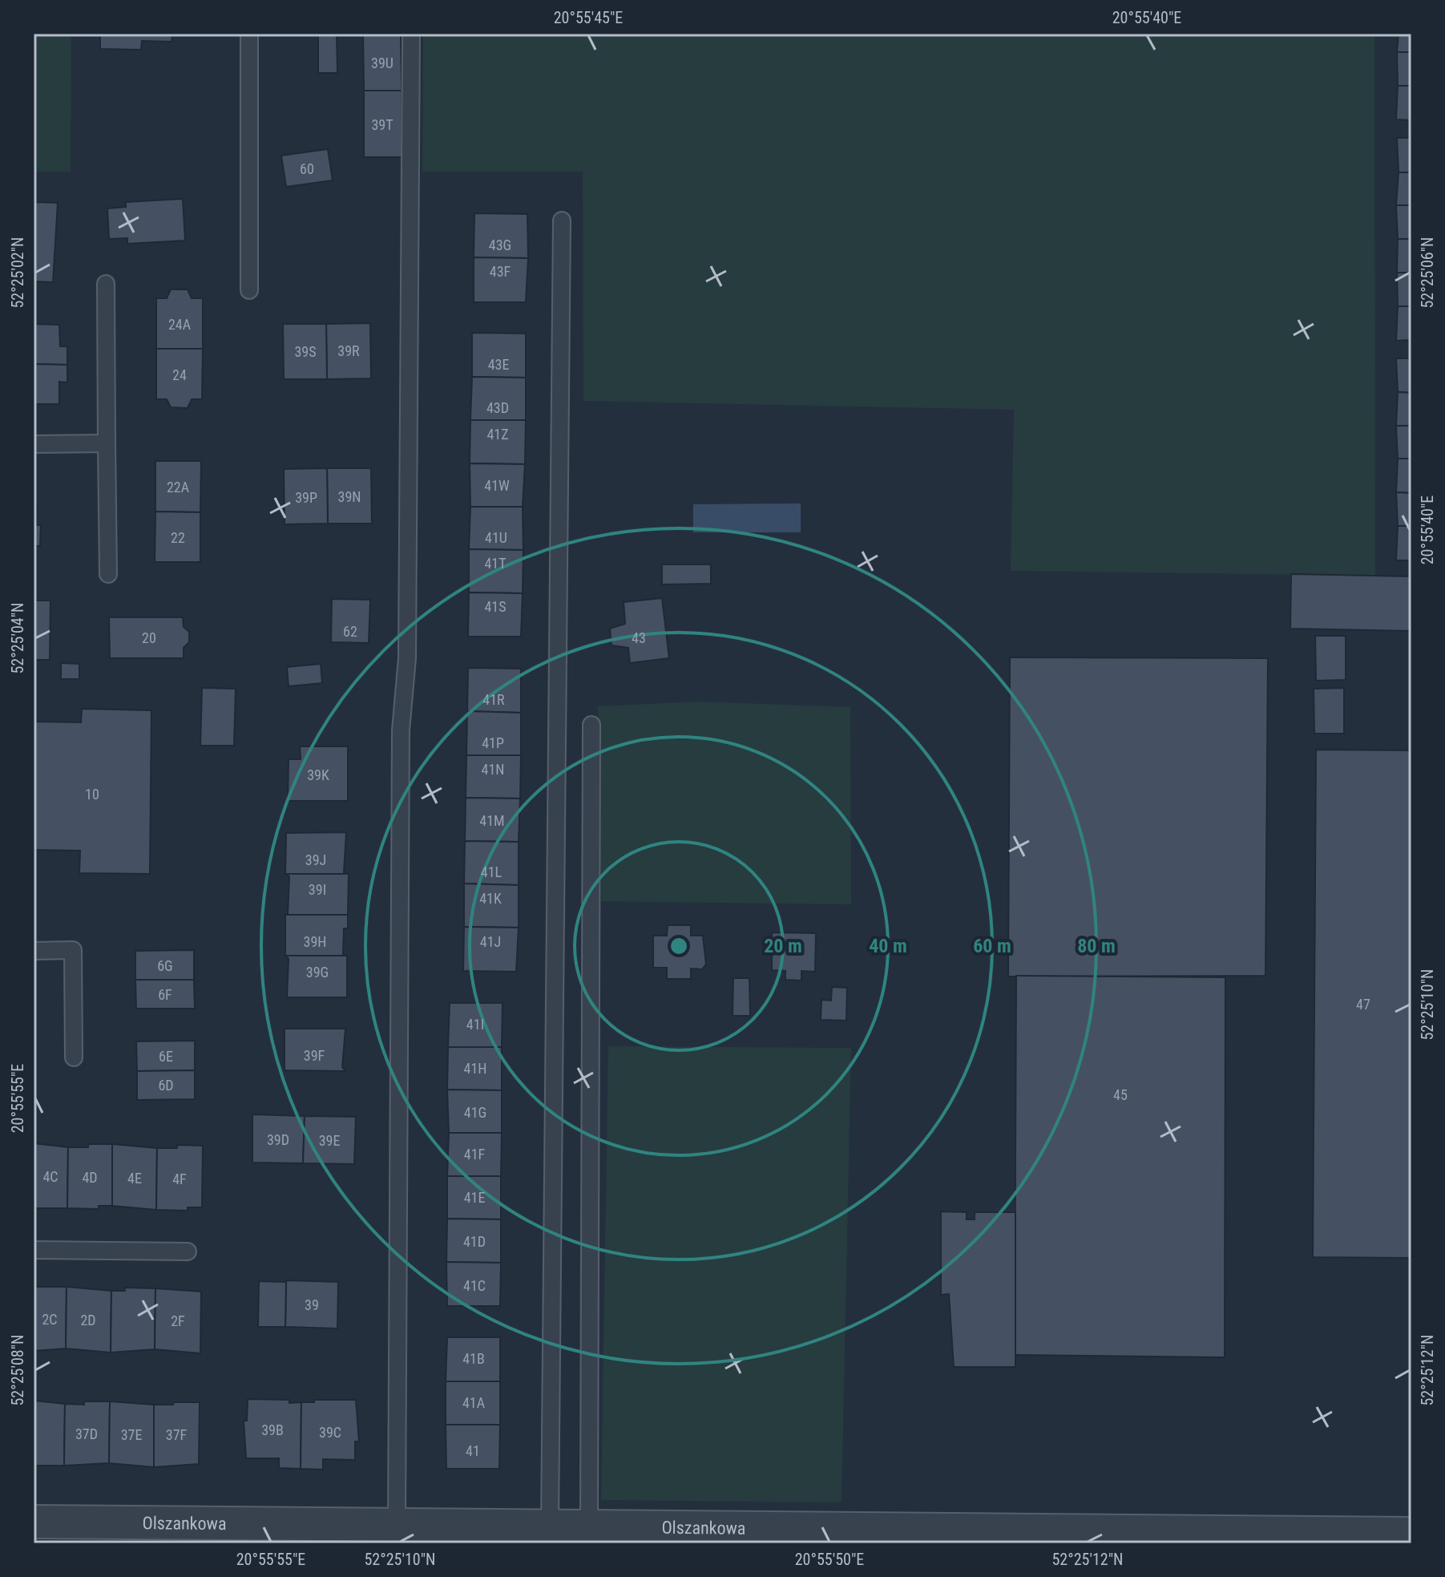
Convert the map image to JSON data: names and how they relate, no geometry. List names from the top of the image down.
{
  "streets": {
    "street": ["Olszankowa"]
  },
  "house_numbers": [
    "39U",
    "39T",
    "60",
    "43G",
    "43F",
    "24A",
    "39R",
    "39S",
    "43E",
    "24",
    "43D",
    "41Z",
    "41W",
    "22A",
    "39N",
    "39P",
    "22",
    "41U",
    "41T",
    "41S",
    "62",
    "20",
    "43",
    "41R",
    "41P",
    "41N",
    "39K",
    "10",
    "41M",
    "39J",
    "41L",
    "39I",
    "41K",
    "39H",
    "41J",
    "6G",
    "39G",
    "6F",
    "47",
    "41I",
    "39F",
    "6E",
    "41H",
    "6D",
    "45",
    "41G",
    "39D",
    "39E",
    "41F",
    "4C",
    "4D",
    "4E",
    "4F",
    "41E",
    "41D",
    "41C",
    "39",
    "2C",
    "2D",
    "2F",
    "41B",
    "41A",
    "39B",
    "39C",
    "37D",
    "37E",
    "37F",
    "41"
  ],
  "coordinates": [
    "20°55'45\"E",
    "20°55'40\"E",
    "52°25'02\"N",
    "52°25'06\"N",
    "52°25'04\"N",
    "52°25'10\"N",
    "20°55'55\"E",
    "52°25'08\"N",
    "52°25'12\"N",
    "20°55'50\"E"
  ],
  "rings": [
    "20 m",
    "40 m",
    "60 m",
    "80 m"
  ]
}
